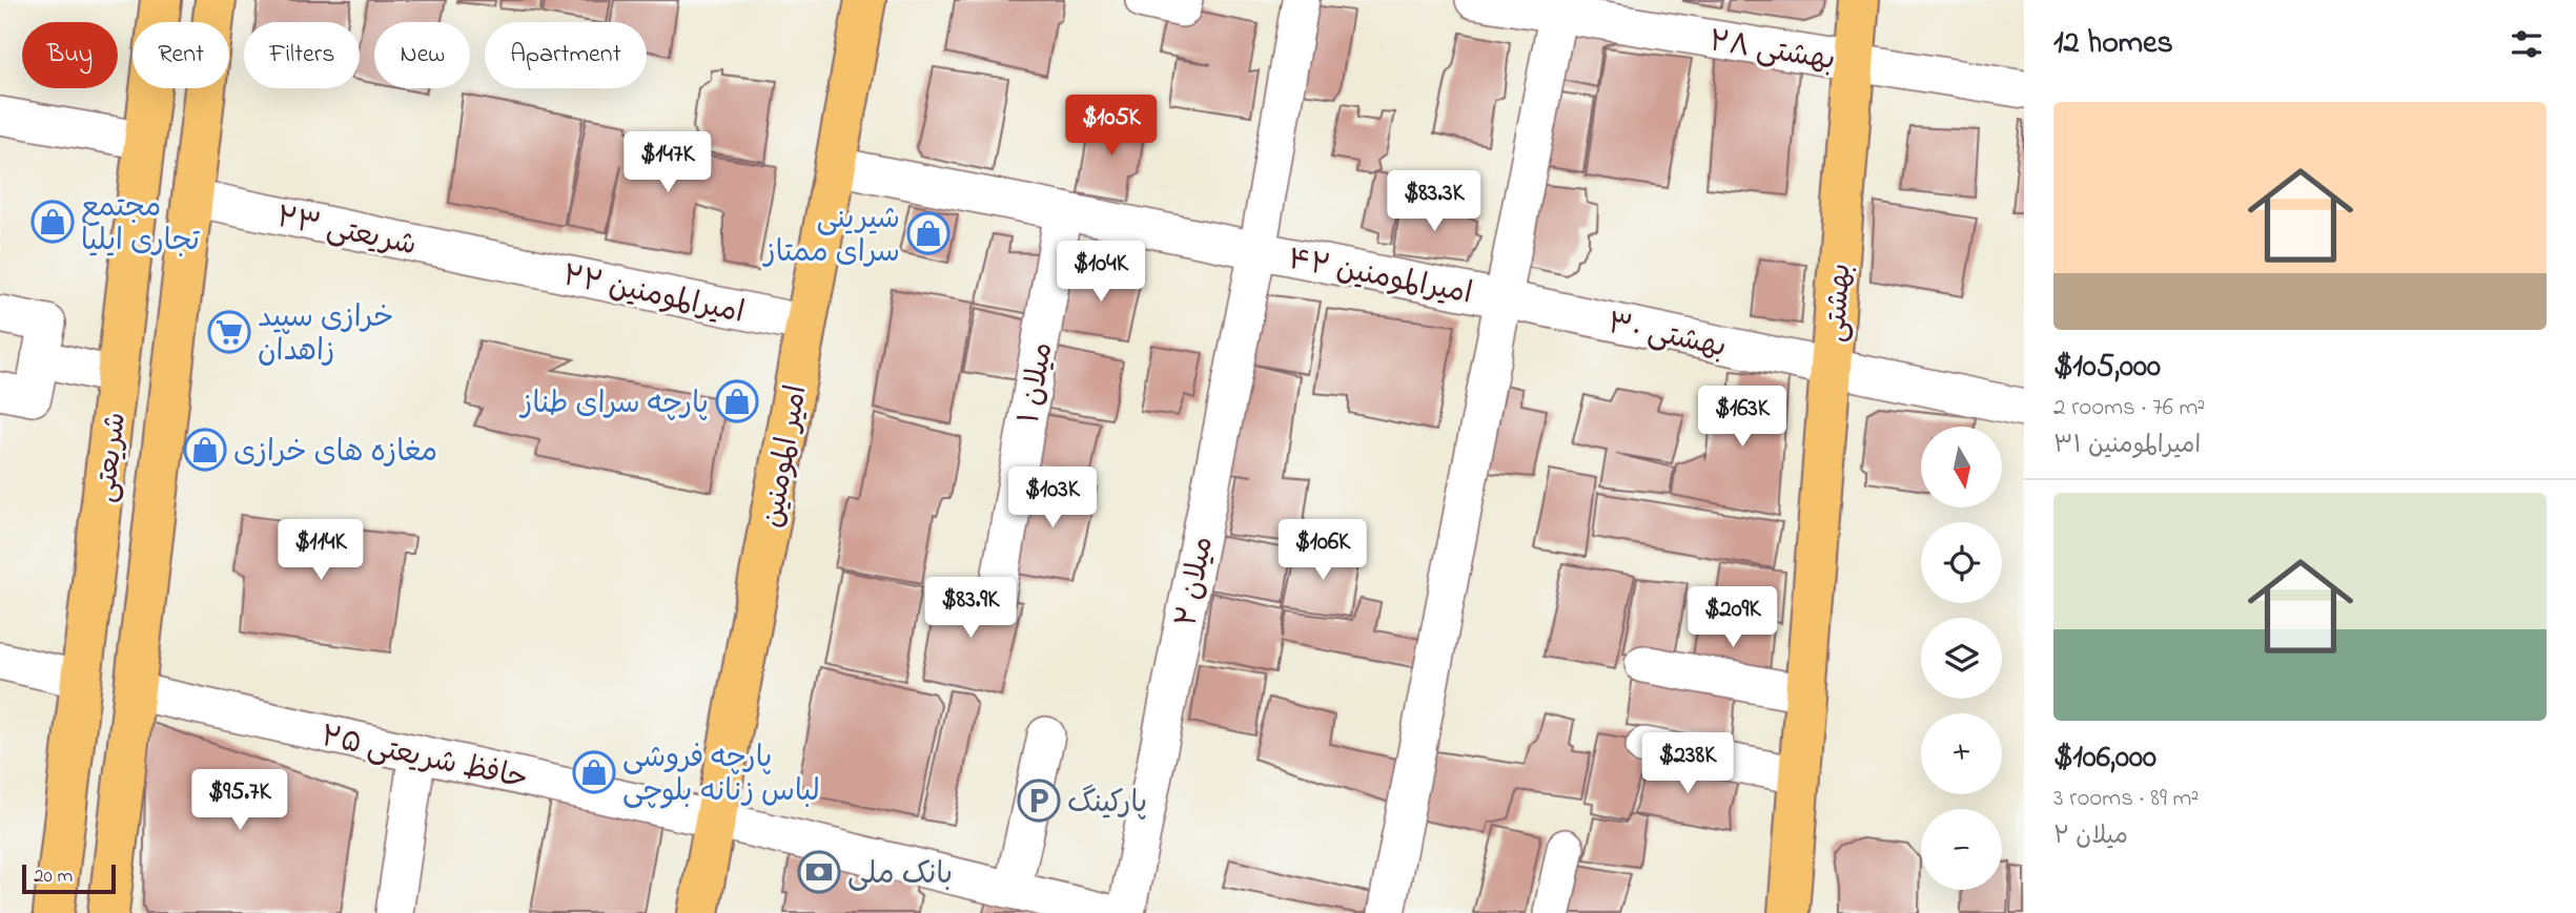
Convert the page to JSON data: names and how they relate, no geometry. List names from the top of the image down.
{
  "streets": {
    "main road": ["بهشتی", "امیر المومنین", "شریعتی"],
    "street": [
      "بهشتی ۲۸",
      "شریعتی ۲۳",
      "امیرالمومنین ۴۲",
      "امیرالمومنین ۲۲",
      "بهشتی ۳۰",
      "میلان ۱",
      "میلان ۲",
      "حافظ شریعتی ۲۵"
    ]
  },
  "crossings": [
    ["بهشتی ۲۸", "بهشتی"],
    ["شریعتی ۲۳", "امیرالمومنین ۲۲"],
    ["شریعتی ۲۳", "شریعتی"],
    ["امیرالمومنین ۴۲", "بهشتی ۳۰"],
    ["امیرالمومنین ۴۲", "میلان ۱"],
    ["امیرالمومنین ۴۲", "امیر المومنین"],
    ["امیرالمومنین ۴۲", "میلان ۲"],
    ["امیرالمومنین ۲۲", "امیر المومنین"],
    ["بهشتی", "بهشتی ۳۰"],
    ["امیر المومنین", "حافظ شریعتی ۲۵"],
    ["شریعتی", "حافظ شریعتی ۲۵"]
  ],
  "places": {
    "shop": [
      "مجتمع تجاری ایلیا",
      "شیرینی سرای ممتاز",
      "پارچه سرای طناز",
      "مغازه های خرازی",
      "پارچه فروشی لباس زنانه بلوچی"
    ],
    "supermarket": ["خرازی سپید زاهدان"],
    "parking": ["پارکینگ"],
    "bank": ["بانک ملی"]
  },
  "scale_bar": "20 m",
  "north": "bottom",
  "page": {
    "heading": "12 homes",
    "chip": [
      "Buy",
      "Rent",
      "Filters",
      "New",
      "Apartment"
    ],
    "list": [
      {
        "name": "$105,000",
        "note": "2 rooms · 76 m² · امیرالمومنین ۳۱"
      },
      {
        "name": "$106,000",
        "note": "3 rooms · 89 m² · میلان ۲"
      }
    ],
    "price": [
      "$105K",
      "$147K",
      "$83.3K",
      "$104K",
      "$163K",
      "$103K",
      "$114K",
      "$106K",
      "$83.9K",
      "$209K",
      "$238K",
      "$95.7K"
    ],
    "map_buttons": ["+", "−"],
    "scale": "20 m"
  }
}
